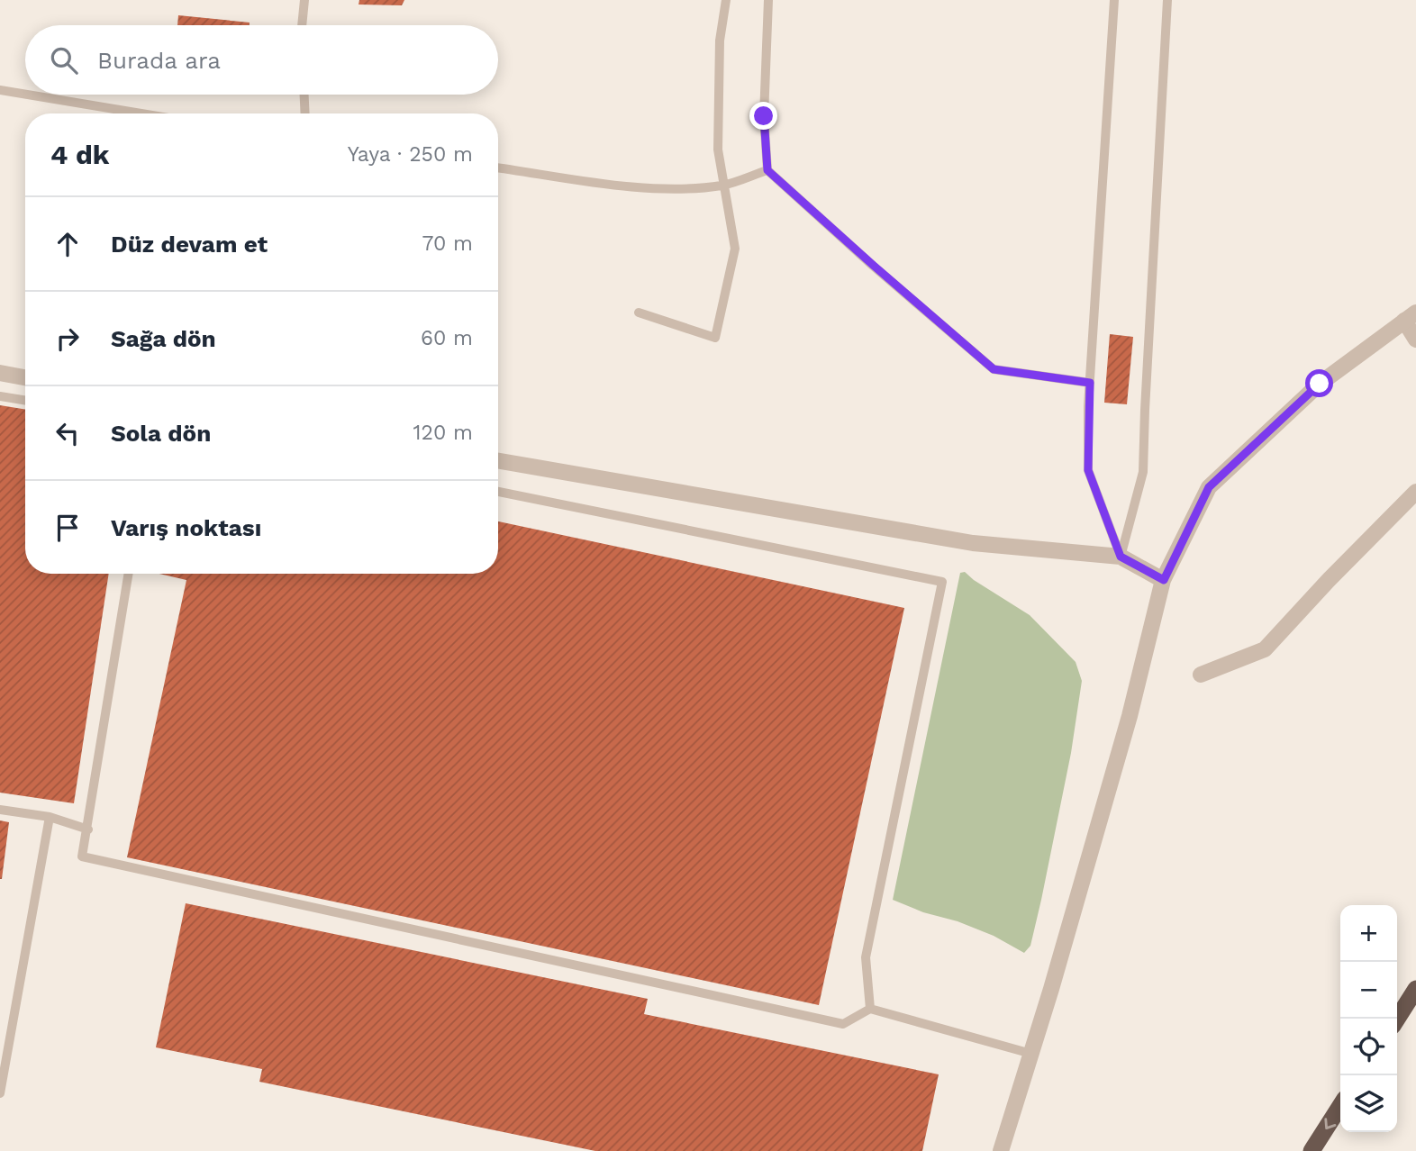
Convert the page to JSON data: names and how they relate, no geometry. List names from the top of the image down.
{
  "page": {
    "search": "Burada ara",
    "heading": ["4 dk", "Yaya · 250 m"],
    "list": [
      ["Düz devam et", "70 m"],
      ["Sağa dön", "60 m"],
      ["Sola dön", "120 m"],
      "Varış noktası"
    ],
    "map_buttons": ["+", "−"]
  }
}
